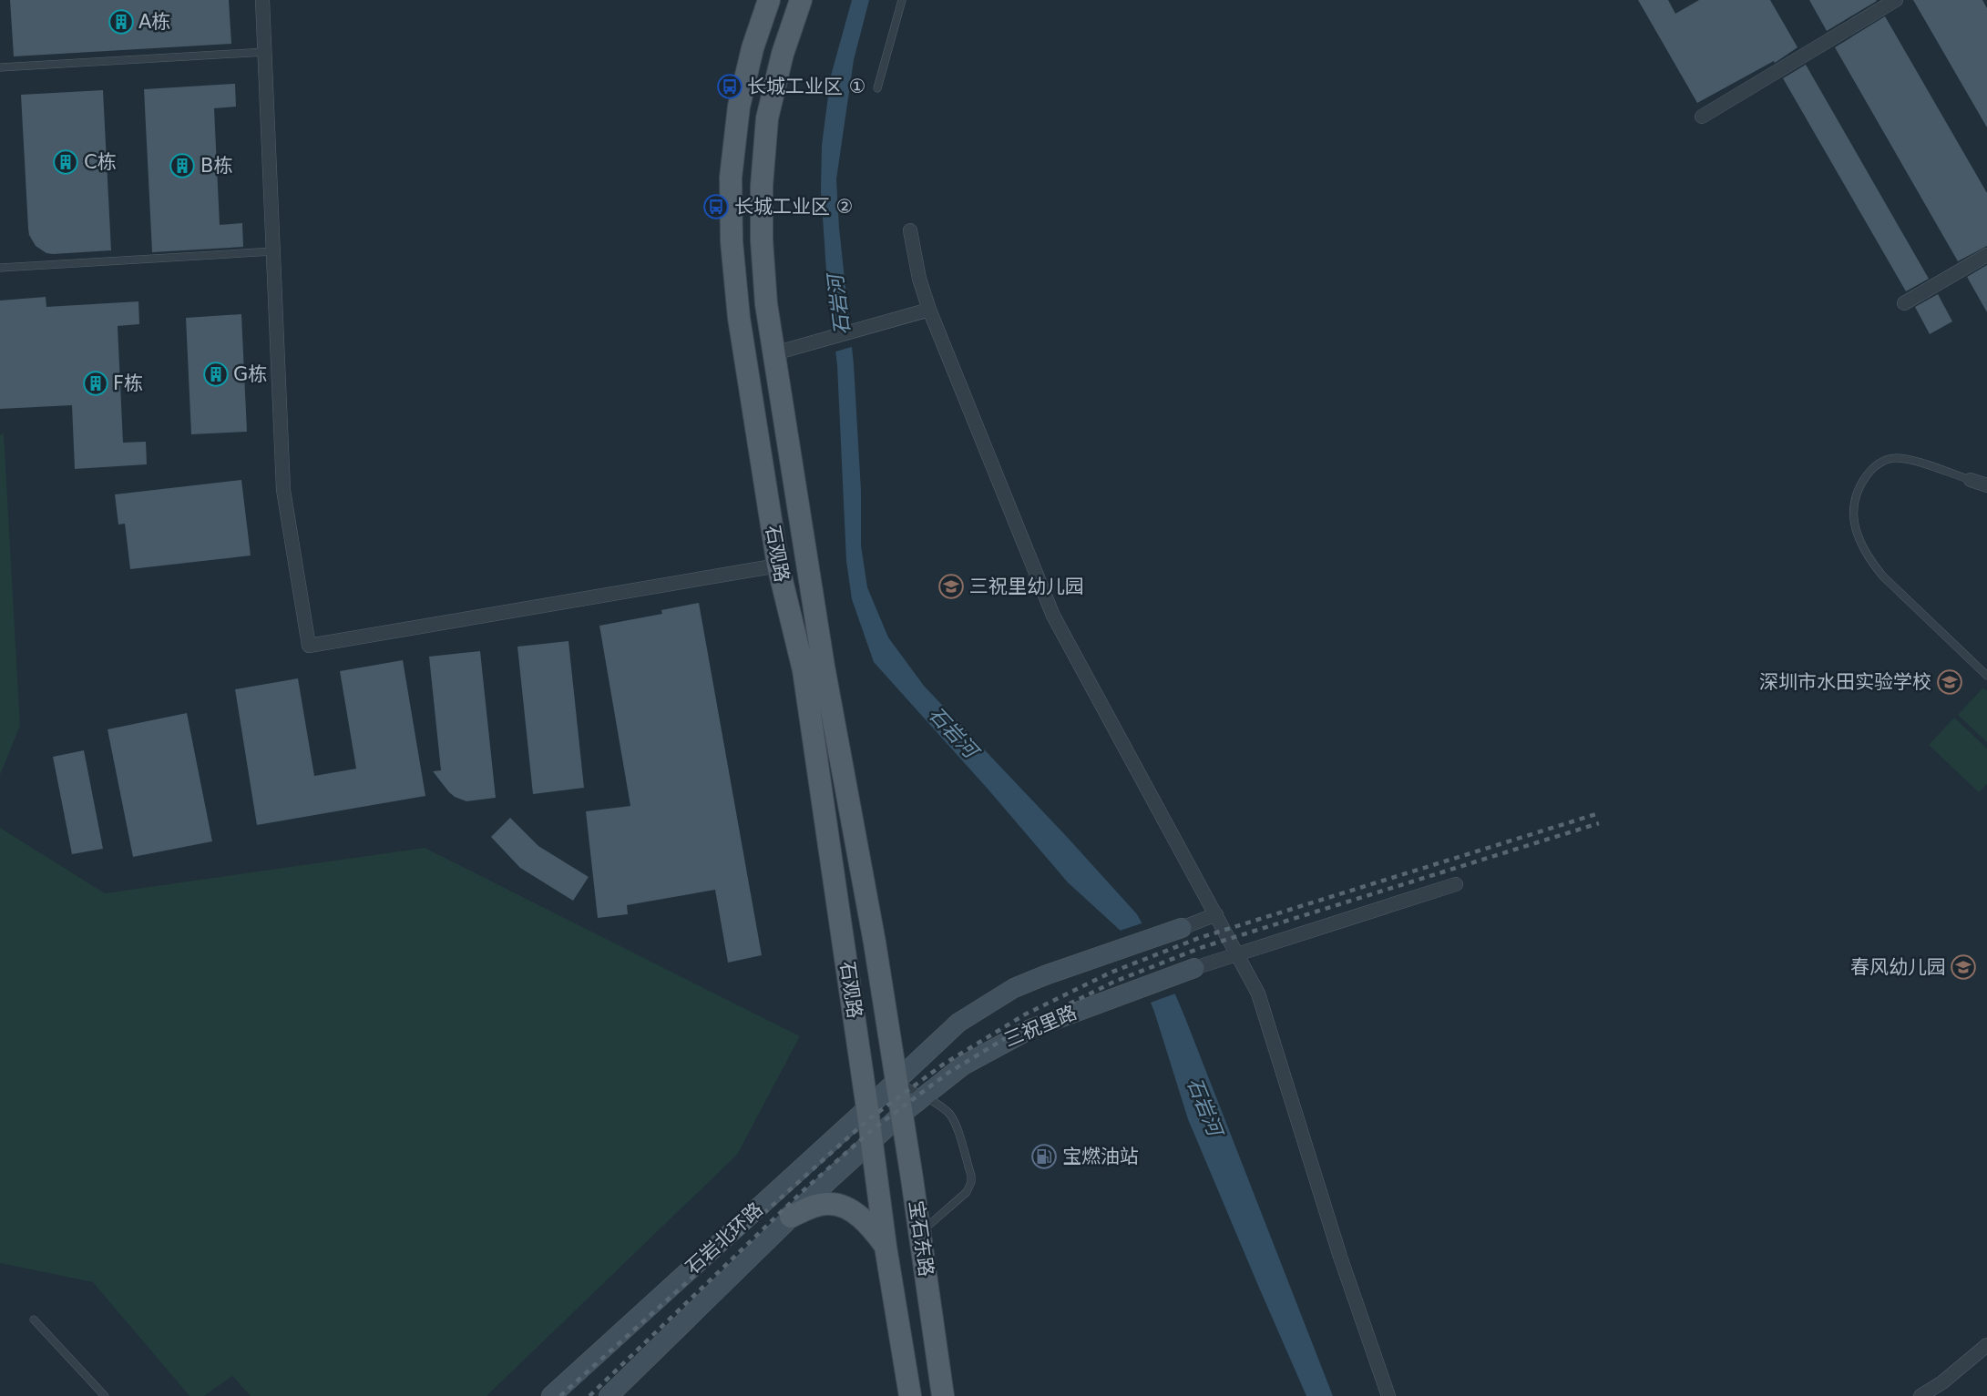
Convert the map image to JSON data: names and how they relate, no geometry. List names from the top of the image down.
{
  "streets": {
    "main road": [
      "石观路",
      "三祝里路",
      "石岩北环路",
      "宝石东路"
    ]
  },
  "crossings": [
    ["石观路", "石岩北环路"],
    ["石观路", "宝石东路"],
    ["三祝里路", "石岩北环路"],
    ["三祝里路", "宝石东路"],
    ["石岩北环路", "宝石东路"]
  ],
  "water": ["石岩河"],
  "places": {
    "building": [
      "A栋",
      "C栋",
      "B栋",
      "G栋",
      "F栋"
    ],
    "bus stop": ["长城工业区 ①", "长城工业区 ②"],
    "school or university": ["三祝里幼儿园", "深圳市水田实验学校", "春风幼儿园"],
    "fuel station": ["宝燃油站"]
  }
}
